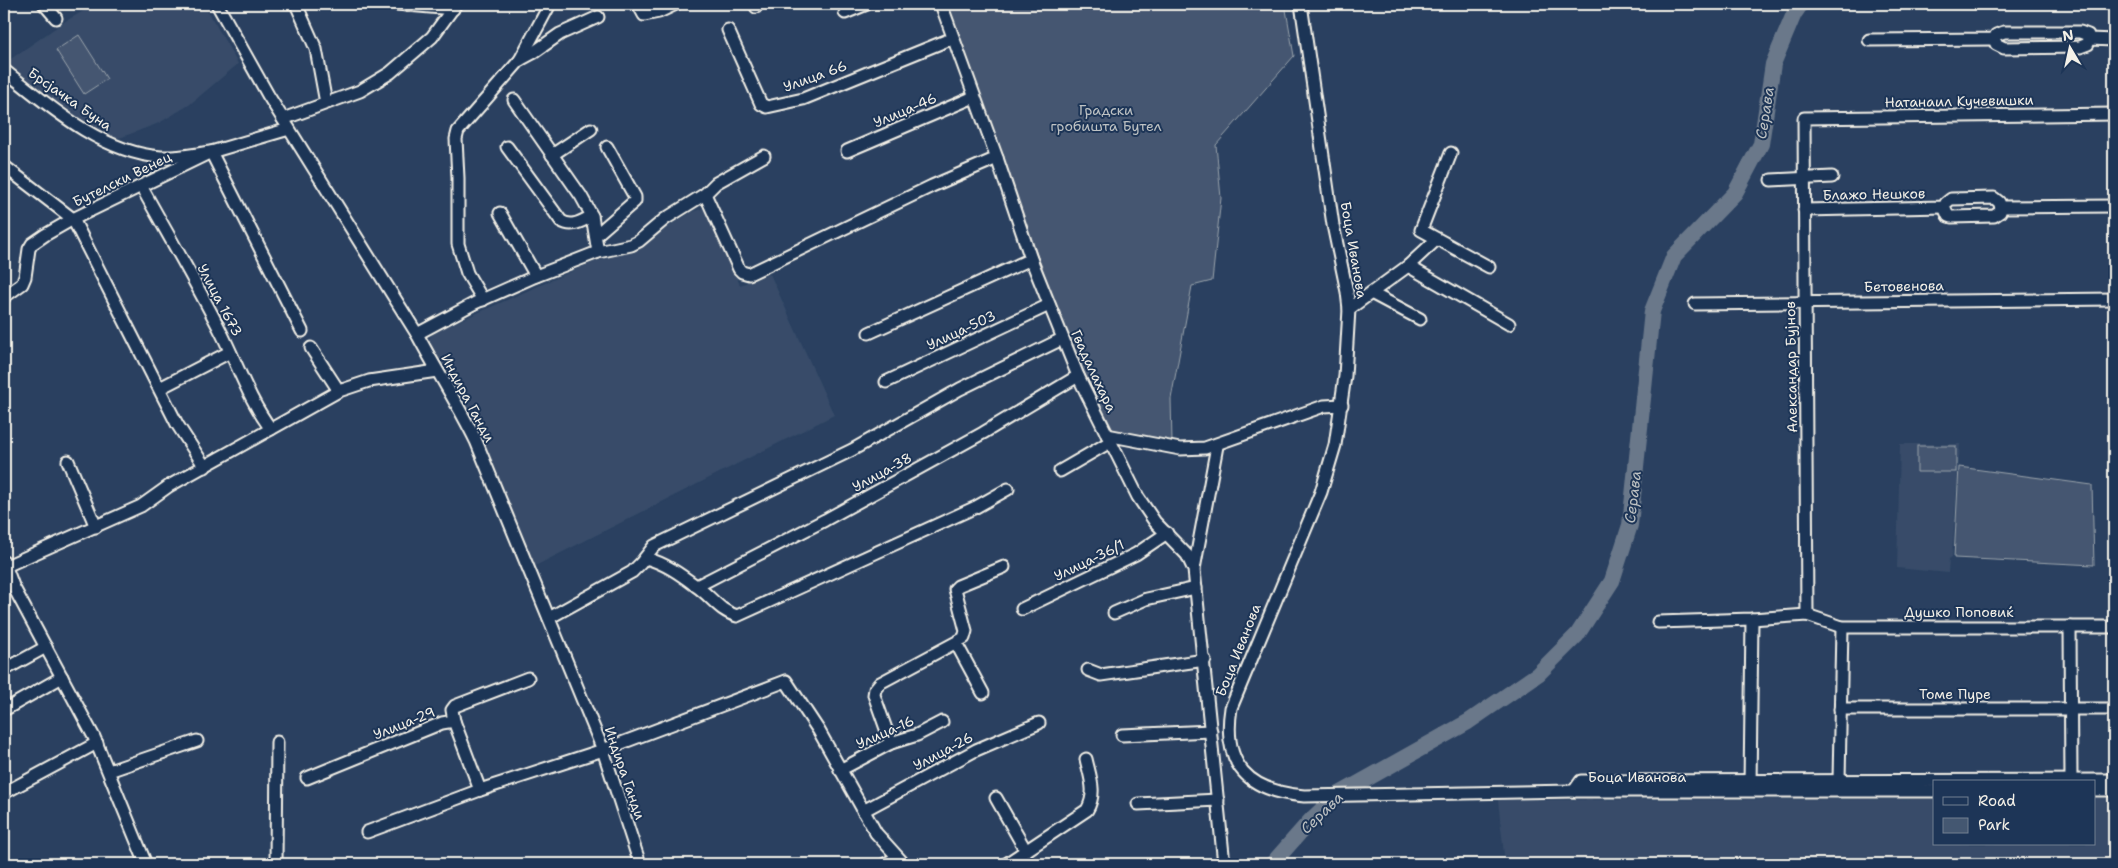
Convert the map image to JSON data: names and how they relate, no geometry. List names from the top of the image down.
{
  "streets": {
    "street": [
      "Улица 66",
      "Брсјачка Буна",
      "Натанаил Кучевишки",
      "Улица-46",
      "Бутелски Венец",
      "Блажо Нешков",
      "Боца Иванова",
      "Бетовенова",
      "Улица 1673",
      "Улица-503",
      "Александар Бујнов",
      "Гвадалахара",
      "Индира Ганди",
      "Улица-38",
      "Улица-36/1",
      "Душко Поповиќ",
      "Томе Пуре",
      "Улица-29",
      "Улица-16",
      "Улица-26"
    ]
  },
  "crossings": [
    ["Улица 66", "Гвадалахара"],
    ["Брсјачка Буна", "Бутелски Венец"],
    ["Натанаил Кучевишки", "Александар Бујнов"],
    ["Улица-46", "Гвадалахара"],
    ["Бутелски Венец", "Улица 1673"],
    ["Бутелски Венец", "Индира Ганди"],
    ["Блажо Нешков", "Александар Бујнов"],
    ["Бетовенова", "Александар Бујнов"],
    ["Улица-503", "Гвадалахара"],
    ["Александар Бујнов", "Душко Поповиќ"],
    ["Гвадалахара", "Улица-38"],
    ["Гвадалахара", "Улица-36/1"]
  ],
  "water": ["Серава"],
  "parks": ["Градски гробишта Бутел"],
  "legend": ["Road", "Park"],
  "north": "top"
}
